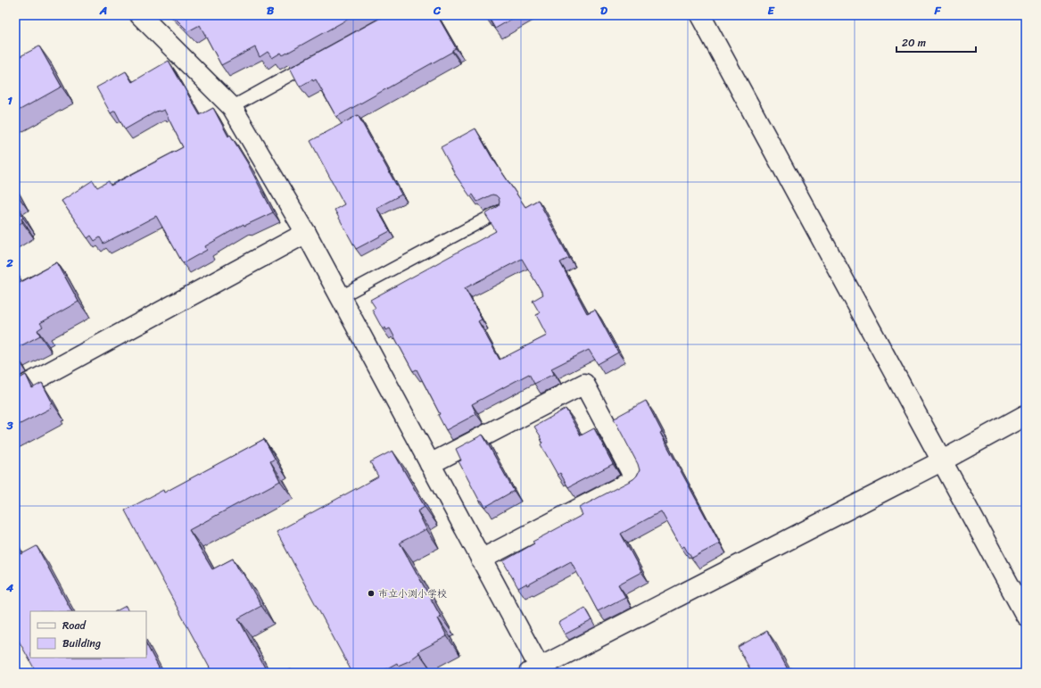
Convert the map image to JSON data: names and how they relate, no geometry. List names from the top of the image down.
{
  "places": ["市立小渕小学校"],
  "legend": ["Road", "Building"],
  "scale_bar": "20 m",
  "grid": {
    "columns": [
      "A",
      "B",
      "C",
      "D",
      "E",
      "F"
    ],
    "rows": [
      "1",
      "2",
      "3",
      "4"
    ]
  }
}
